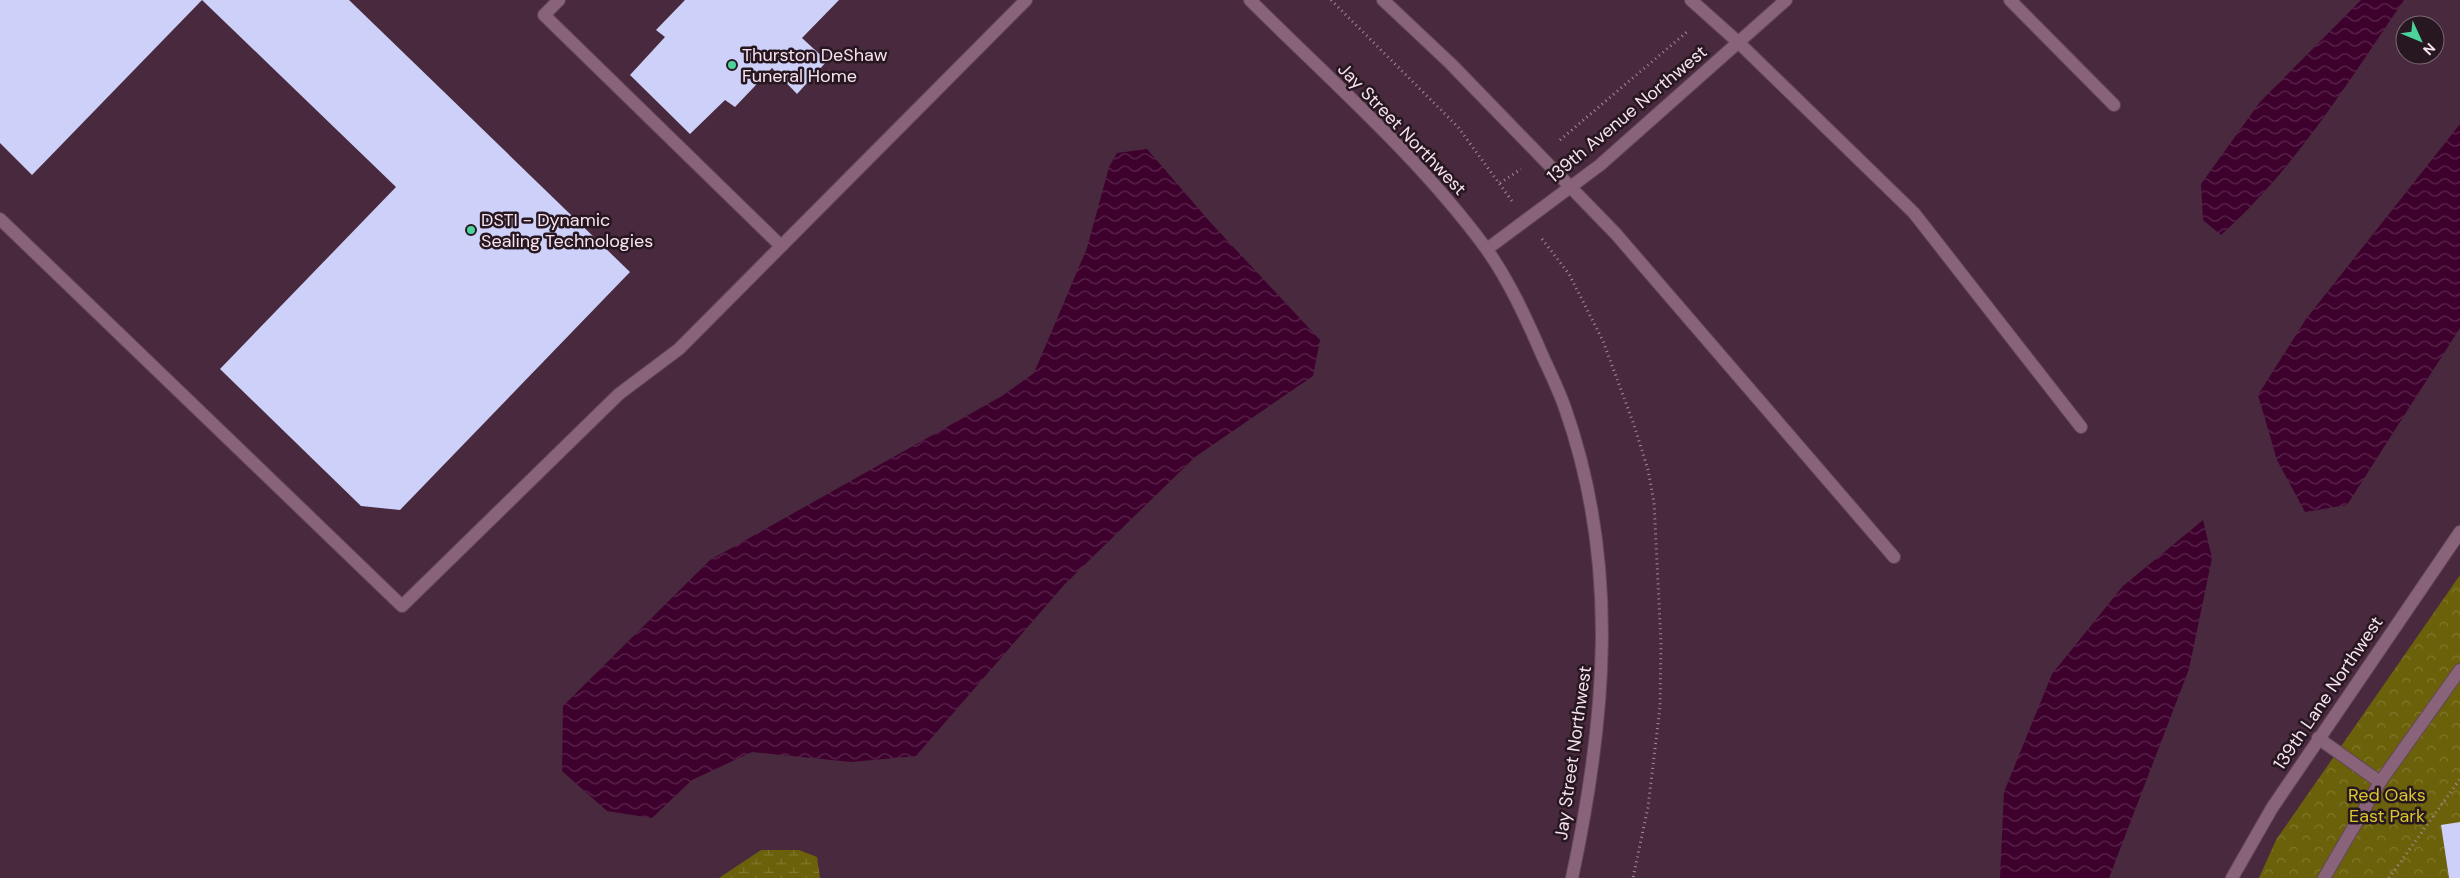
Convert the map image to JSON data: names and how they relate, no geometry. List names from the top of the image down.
{
  "streets": {
    "street": ["139th Avenue Northwest", "Jay Street Northwest", "139th Lane Northwest"]
  },
  "crossings": [
    ["139th Avenue Northwest", "Jay Street Northwest"]
  ],
  "parks": ["Red Oaks East Park"],
  "places": ["Thurston DeShaw Funeral Home", "DSTI - Dynamic Sealing Technologies"],
  "north": "bottom right"
}
